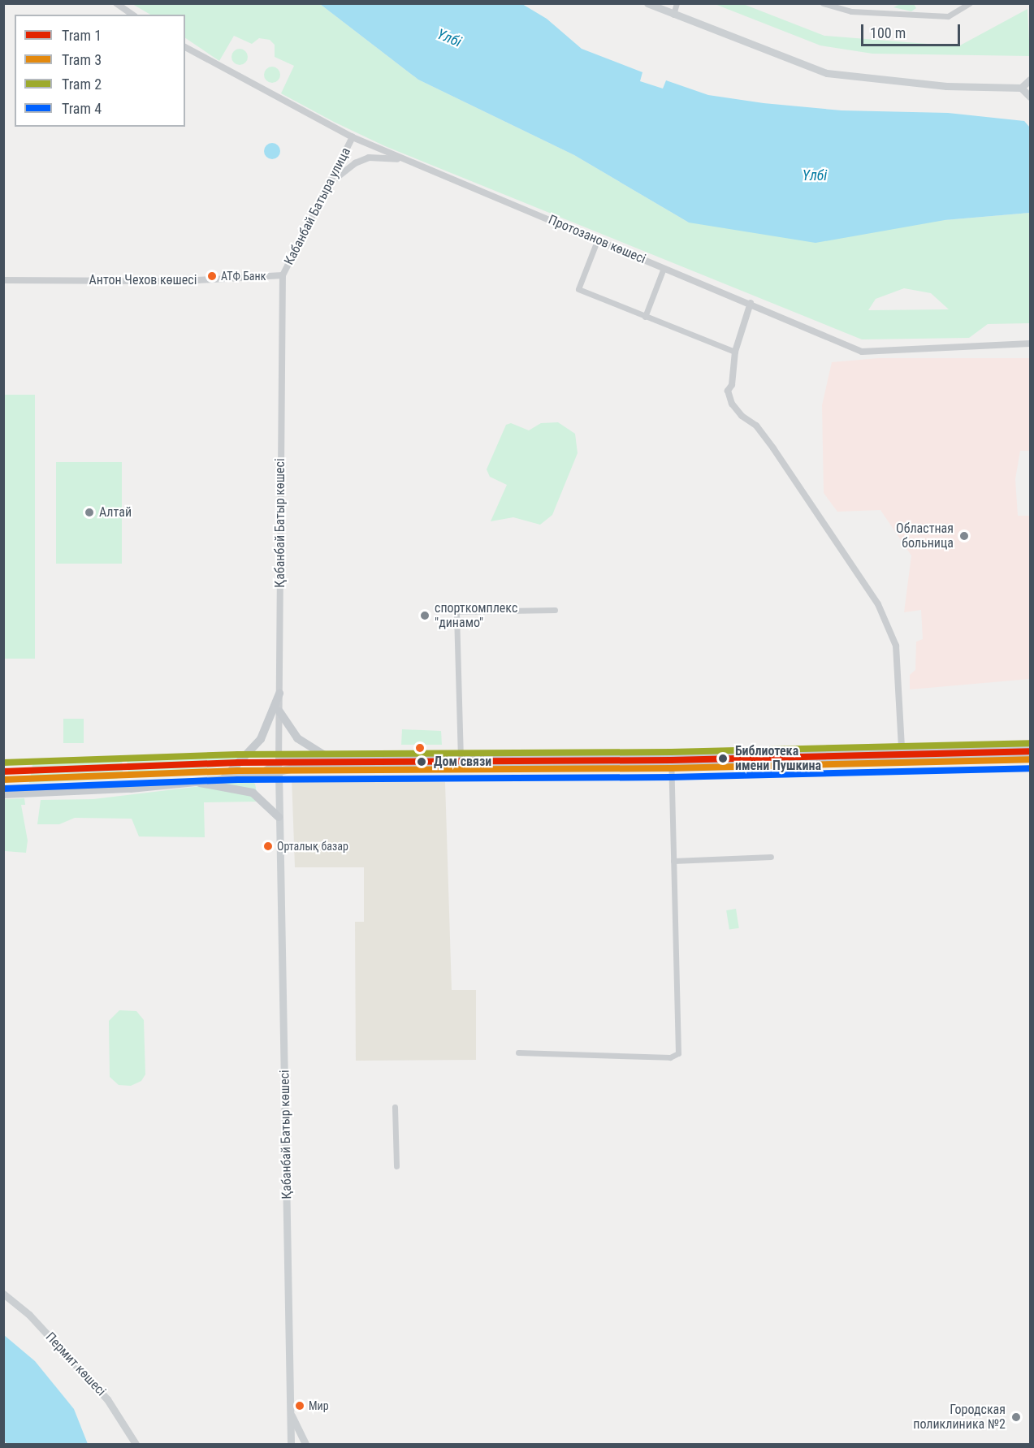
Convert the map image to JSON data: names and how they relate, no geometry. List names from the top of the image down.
{
  "streets": {
    "main road": ["Қабанбай Батыр көшесі", "Пермит көшесі"],
    "street": ["Кабанбай Батыра улица", "Протозанов көшесі", "Антон Чехов көшесі"]
  },
  "crossings": [
    ["Кабанбай Батыра улица", "Протозанов көшесі"],
    ["Кабанбай Батыра улица", "Антон Чехов көшесі"],
    ["Кабанбай Батыра улица", "Қабанбай Батыр көшесі"],
    ["Антон Чехов көшесі", "Қабанбай Батыр көшесі"]
  ],
  "water": ["Үлбі"],
  "places": [
    "АТФ Банк",
    "Алтай",
    "Областная больница",
    "спорткомплекс \"динамо\"",
    "Библиотека имени Пушкина",
    "Дом связи",
    "Орталық базар",
    "Мир",
    "Городская поликлиника №2"
  ],
  "lines": [
    "tram line 2",
    "tram line 1",
    "tram line 3",
    "tram line 4"
  ],
  "legend": [
    "Tram 1",
    "Tram 3",
    "Tram 2",
    "Tram 4"
  ],
  "scale_bar": "100 m"
}
